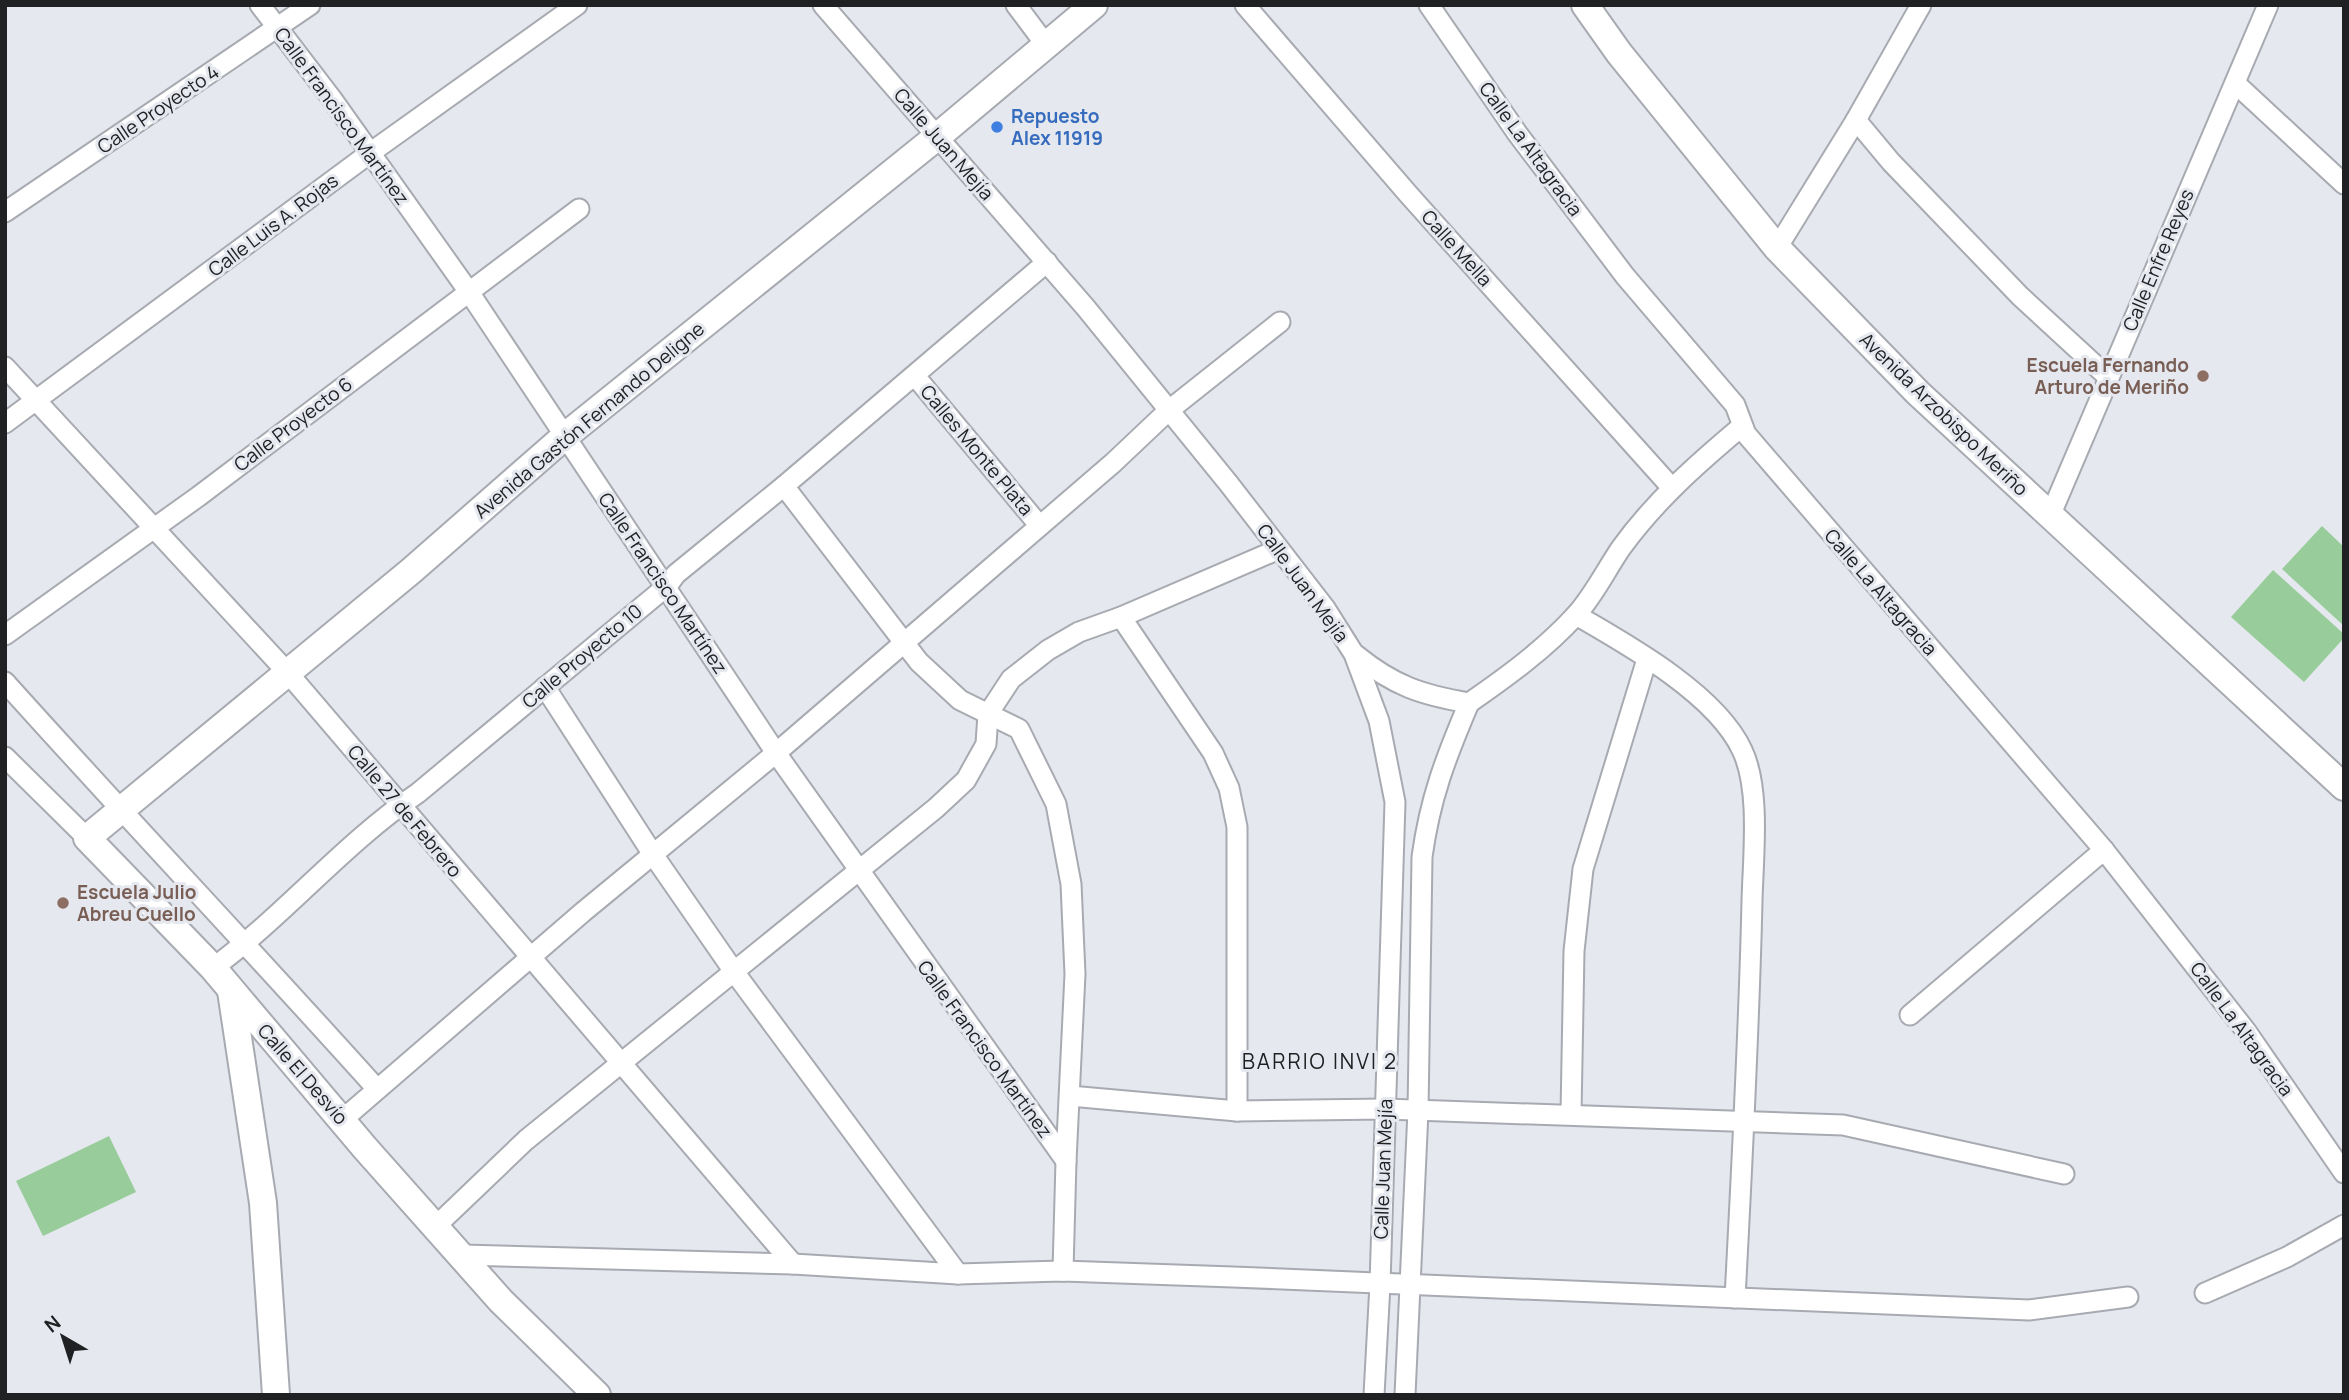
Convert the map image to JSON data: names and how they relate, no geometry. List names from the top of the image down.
{
  "streets": {
    "street": [
      "Calle Proyecto 4",
      "Calle Francisco Martínez",
      "Calle Juan Mejía",
      "Calle La Altagracia",
      "Calle Luis A. Rojas",
      "Calle Mella",
      "Calle Enfre Reyes",
      "Avenida Arzobispo Meriño",
      "Avenida Gastón Fernando Deligne",
      "Calle Proyecto 6",
      "Calles Monte Plata",
      "Calle Proyecto 10",
      "Calle 27 de Febrero",
      "Calle El Desvío"
    ]
  },
  "crossings": [
    ["Calle Proyecto 4", "Calle Francisco Martínez"],
    ["Calle Francisco Martínez", "Calle Luis A. Rojas"],
    ["Calle Francisco Martínez", "Avenida Gastón Fernando Deligne"],
    ["Calle Francisco Martínez", "Calle Proyecto 6"],
    ["Calle Francisco Martínez", "Calle Proyecto 10"],
    ["Calle Juan Mejía", "Avenida Gastón Fernando Deligne"],
    ["Calle Juan Mejía", "Calle Proyecto 10"],
    ["Calle Luis A. Rojas", "Calle 27 de Febrero"],
    ["Calle Enfre Reyes", "Avenida Arzobispo Meriño"],
    ["Avenida Gastón Fernando Deligne", "Calle 27 de Febrero"],
    ["Avenida Gastón Fernando Deligne", "Calle El Desvío"],
    ["Calle Proyecto 6", "Calle 27 de Febrero"],
    ["Calles Monte Plata", "Calle Proyecto 10"],
    ["Calle Proyecto 10", "Calle 27 de Febrero"],
    ["Calle Proyecto 10", "Calle El Desvío"]
  ],
  "districts": ["BARRIO INVI 2"],
  "places": ["Repuesto Alex 11919", "Escuela Fernando Arturo de Meriño", "Escuela Julio Abreu Cuello"],
  "north": "top left"
}
